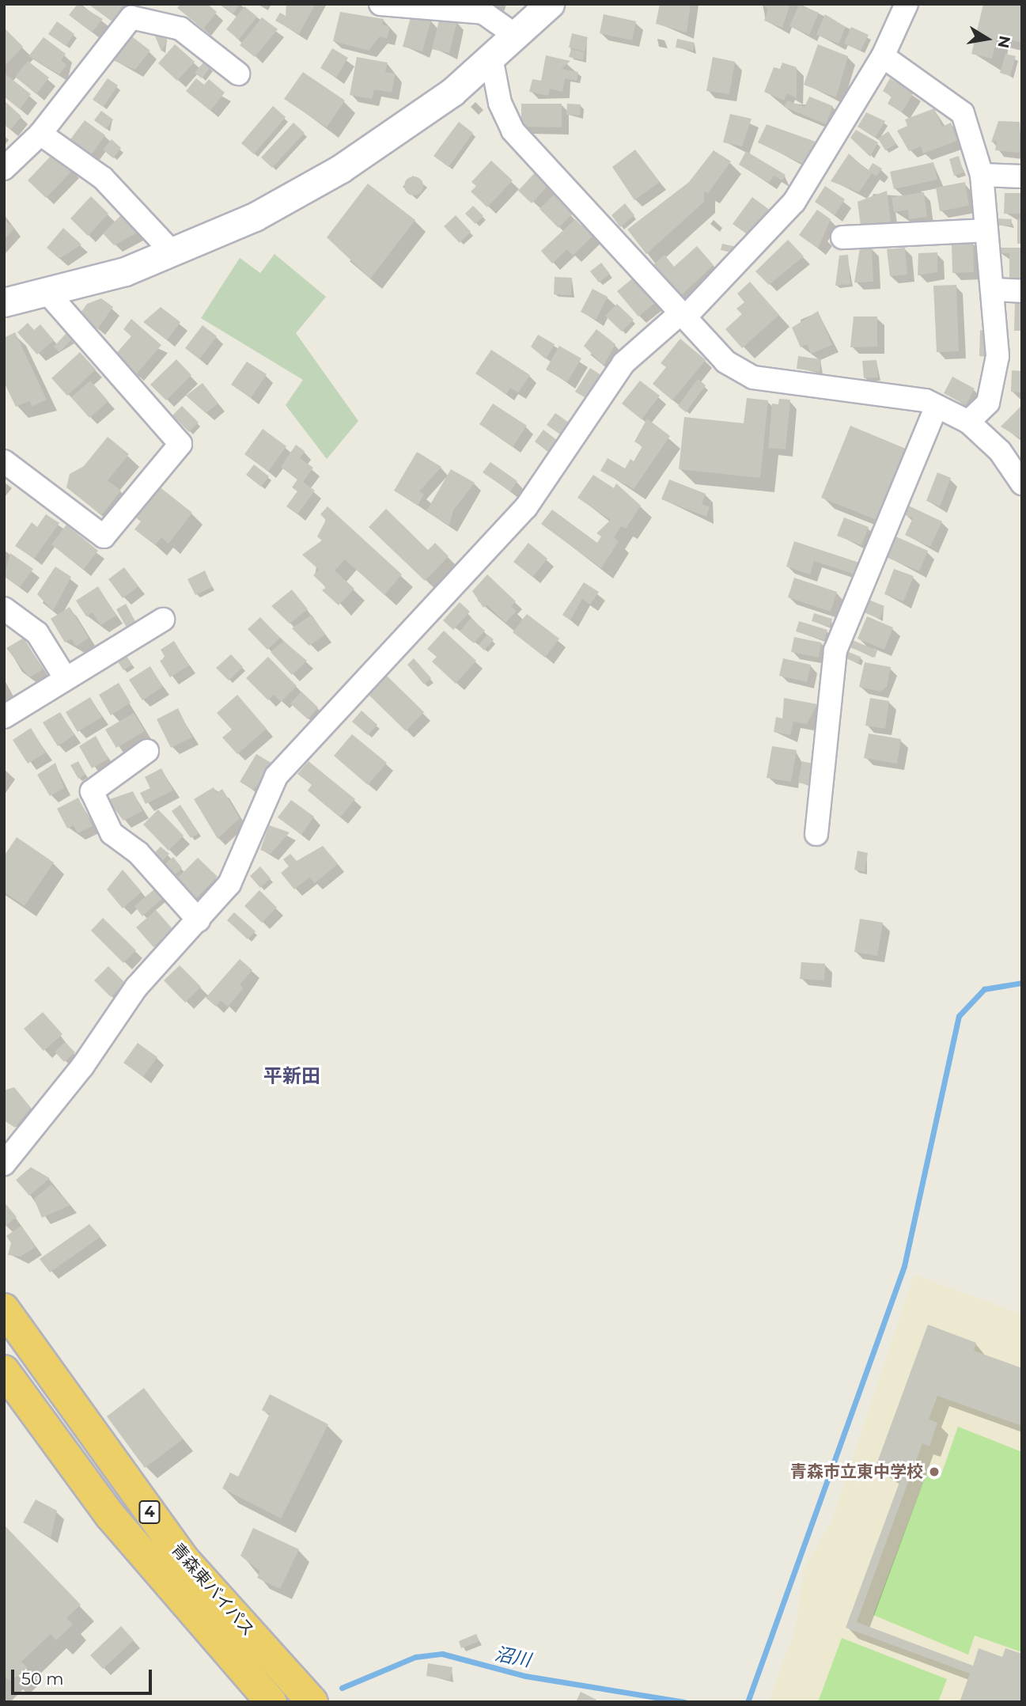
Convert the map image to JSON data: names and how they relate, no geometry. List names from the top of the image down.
{
  "streets": {
    "highway": ["4", "青森東バイパス"]
  },
  "districts": ["平新田"],
  "water": ["沼川"],
  "places": ["青森市立東中学校"],
  "scale_bar": "50 m",
  "north": "right"
}
